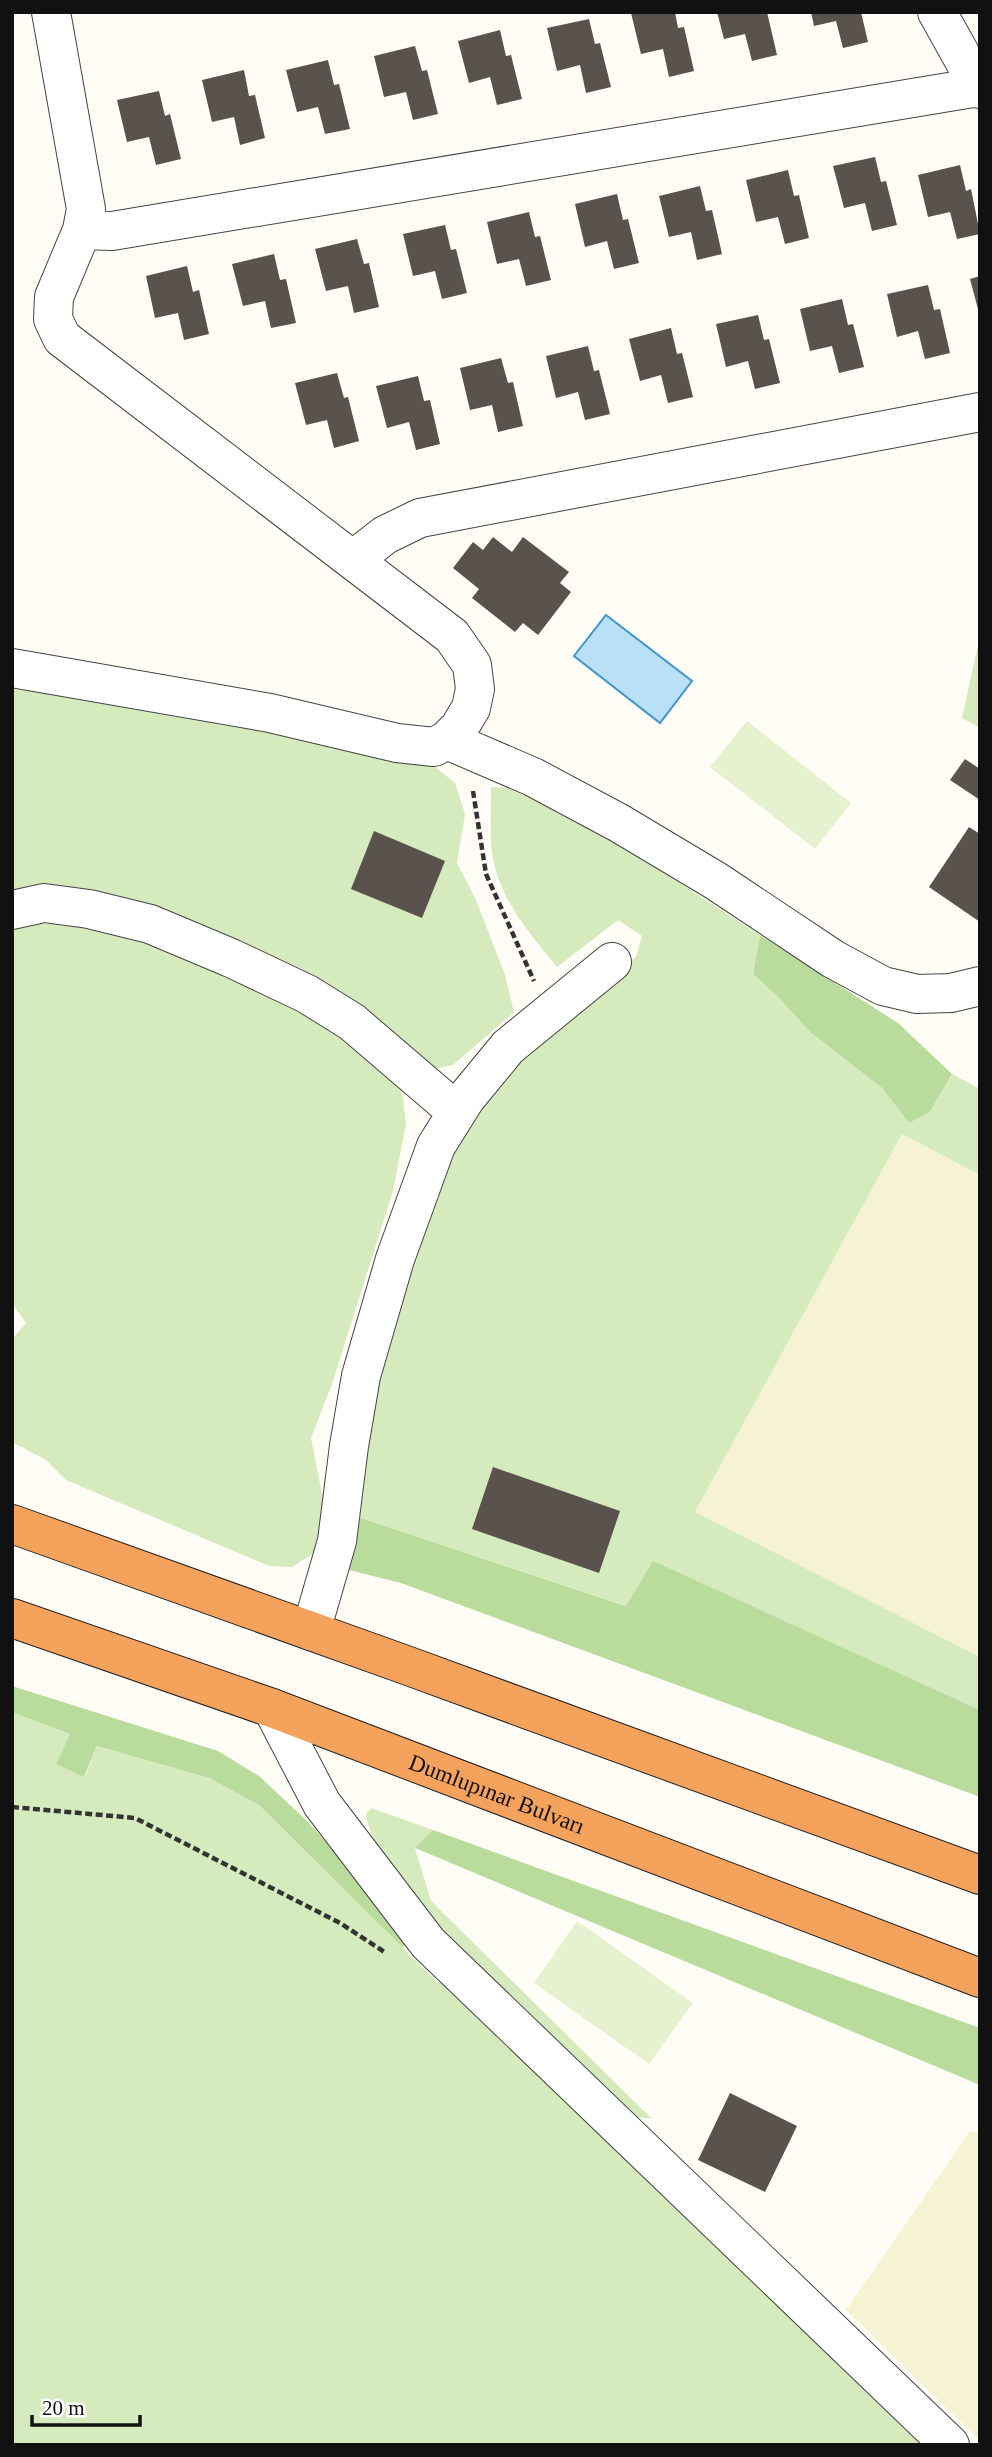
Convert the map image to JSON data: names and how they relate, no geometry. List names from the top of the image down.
{
  "streets": {
    "highway": ["Dumlupınar Bulvarı"]
  },
  "scale_bar": "20 m"
}
